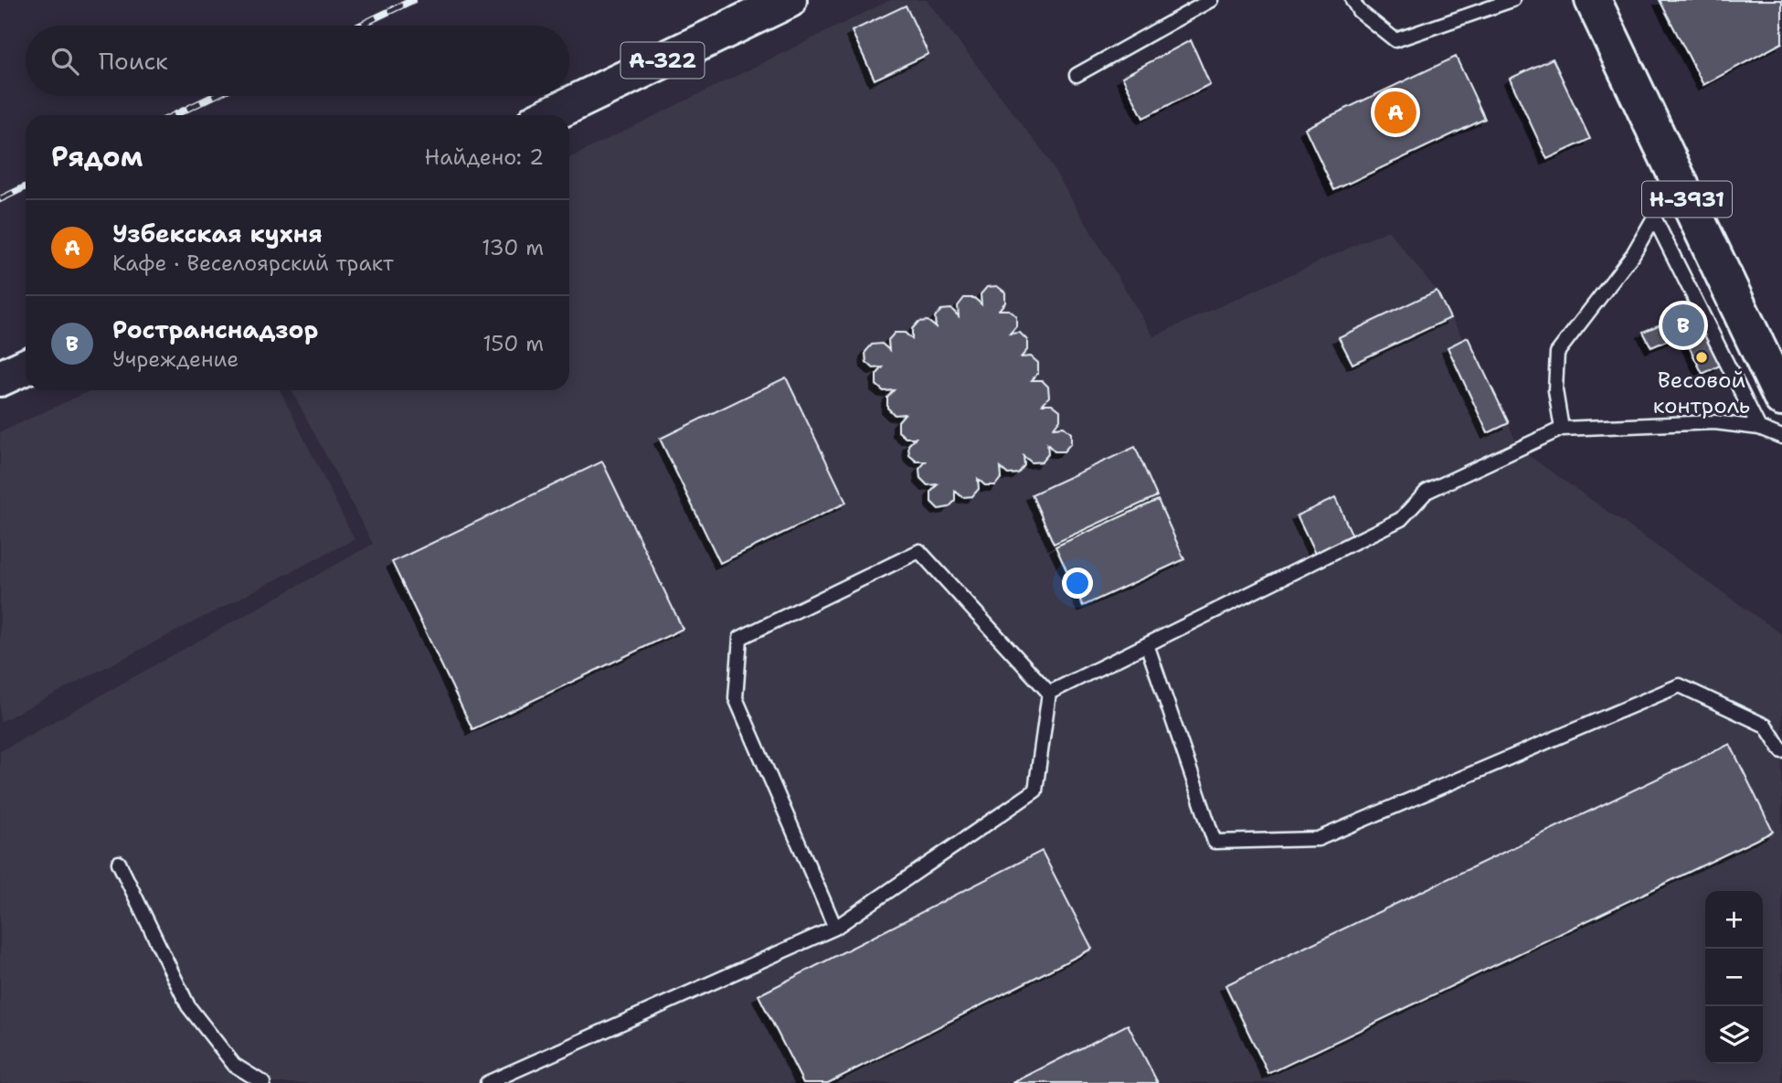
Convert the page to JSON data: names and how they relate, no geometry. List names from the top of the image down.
{
  "streets": {
    "highway": ["А-322", "Н-3931"]
  },
  "places": ["Весовой контроль"],
  "page": {
    "search": "Поиск",
    "pins": ["A", "B"],
    "heading": ["Рядом", "Найдено: 2"],
    "list": [
      {
        "mark": "A",
        "name": "Узбекская кухня",
        "note": "Кафе · Веселоярский тракт",
        "value": "130 m"
      },
      {
        "mark": "B",
        "name": "Ространснадзор",
        "note": "Учреждение",
        "value": "150 m"
      }
    ],
    "map_buttons": ["+", "−"]
  }
}
